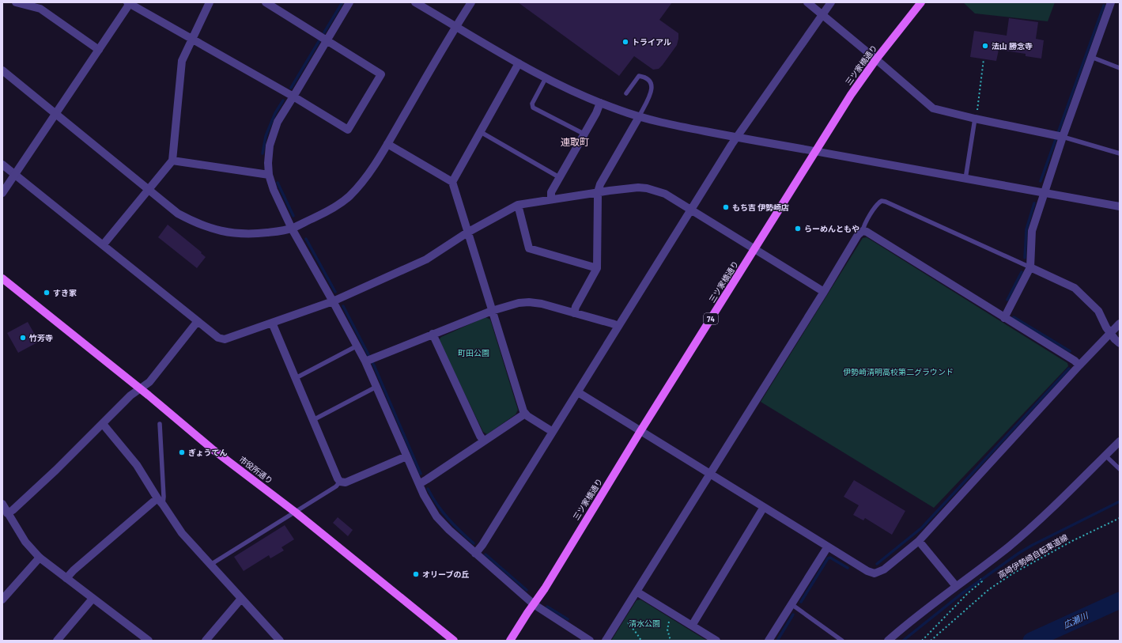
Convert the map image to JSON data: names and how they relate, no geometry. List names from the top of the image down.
{
  "streets": {
    "main road": ["三ツ家橋通り", "74", "市役所通り"],
    "path": ["高崎伊勢崎自転車道線"]
  },
  "districts": ["連取町"],
  "water": ["広瀬川"],
  "parks": ["町田公園", "伊勢崎清明高校第二グラウンド", "清水公園"],
  "places": [
    "トライアル",
    "法山 勝念寺",
    "もち吉 伊勢崎店",
    "らーめんともや",
    "すき家",
    "竹芳寺",
    "ぎょうてん",
    "オリーブの丘"
  ]
}
